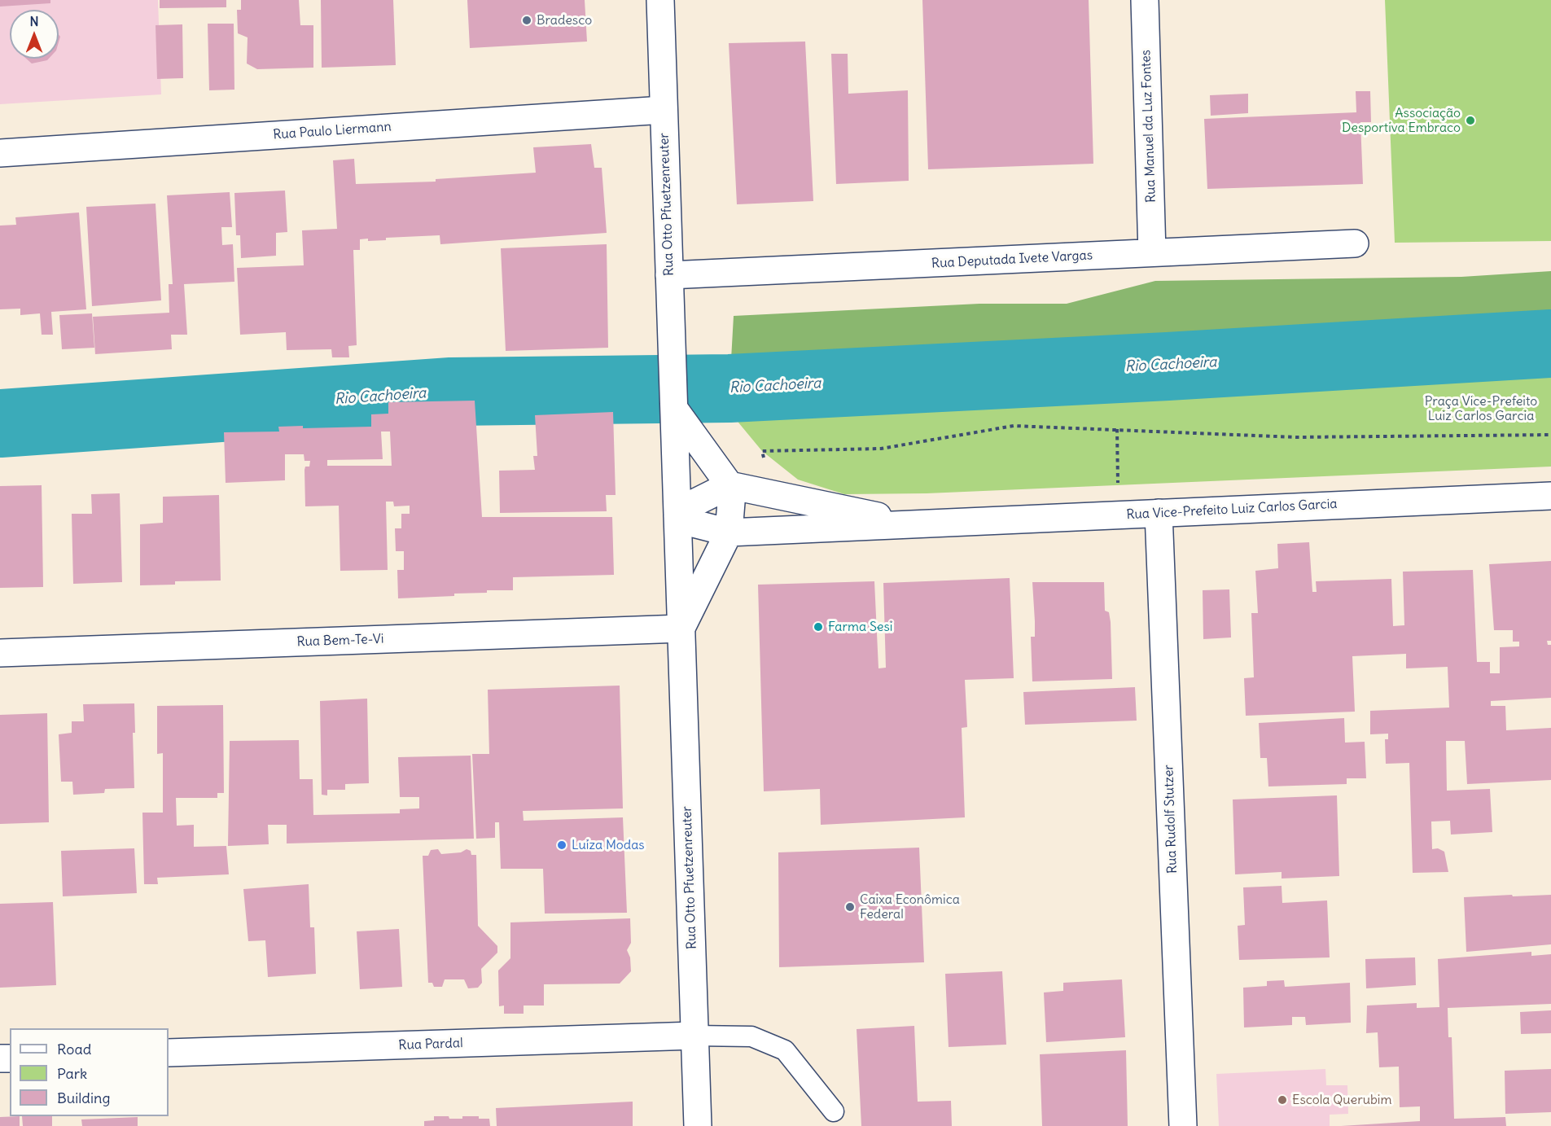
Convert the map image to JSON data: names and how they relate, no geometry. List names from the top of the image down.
{
  "streets": {
    "street": [
      "Rua Manuel da Luz Fontes",
      "Rua Paulo Liermann",
      "Rua Otto Pfuetzenreuter",
      "Rua Deputada Ivete Vargas",
      "Rua Vice-Prefeito Luiz Carlos Garcia",
      "Rua Bem-Te-Vi",
      "Rua Rudolf Stutzer",
      "Rua Pardal"
    ]
  },
  "crossings": [
    ["Rua Manuel da Luz Fontes", "Rua Deputada Ivete Vargas"],
    ["Rua Paulo Liermann", "Rua Otto Pfuetzenreuter"],
    ["Rua Otto Pfuetzenreuter", "Rua Deputada Ivete Vargas"],
    ["Rua Otto Pfuetzenreuter", "Rua Vice-Prefeito Luiz Carlos Garcia"],
    ["Rua Otto Pfuetzenreuter", "Rua Bem-Te-Vi"],
    ["Rua Otto Pfuetzenreuter", "Rua Pardal"],
    ["Rua Vice-Prefeito Luiz Carlos Garcia", "Rua Rudolf Stutzer"]
  ],
  "water": ["Rio Cachoeira"],
  "parks": ["Praça Vice-Prefeito Luiz Carlos Garcia"],
  "places": [
    "Bradesco",
    "Associação Desportiva Embraco",
    "Farma Sesi",
    "Luíza Modas",
    "Caixa Econômica Federal",
    "Escola Querubim"
  ],
  "legend": ["Road", "Park", "Building"],
  "north": "top"
}
